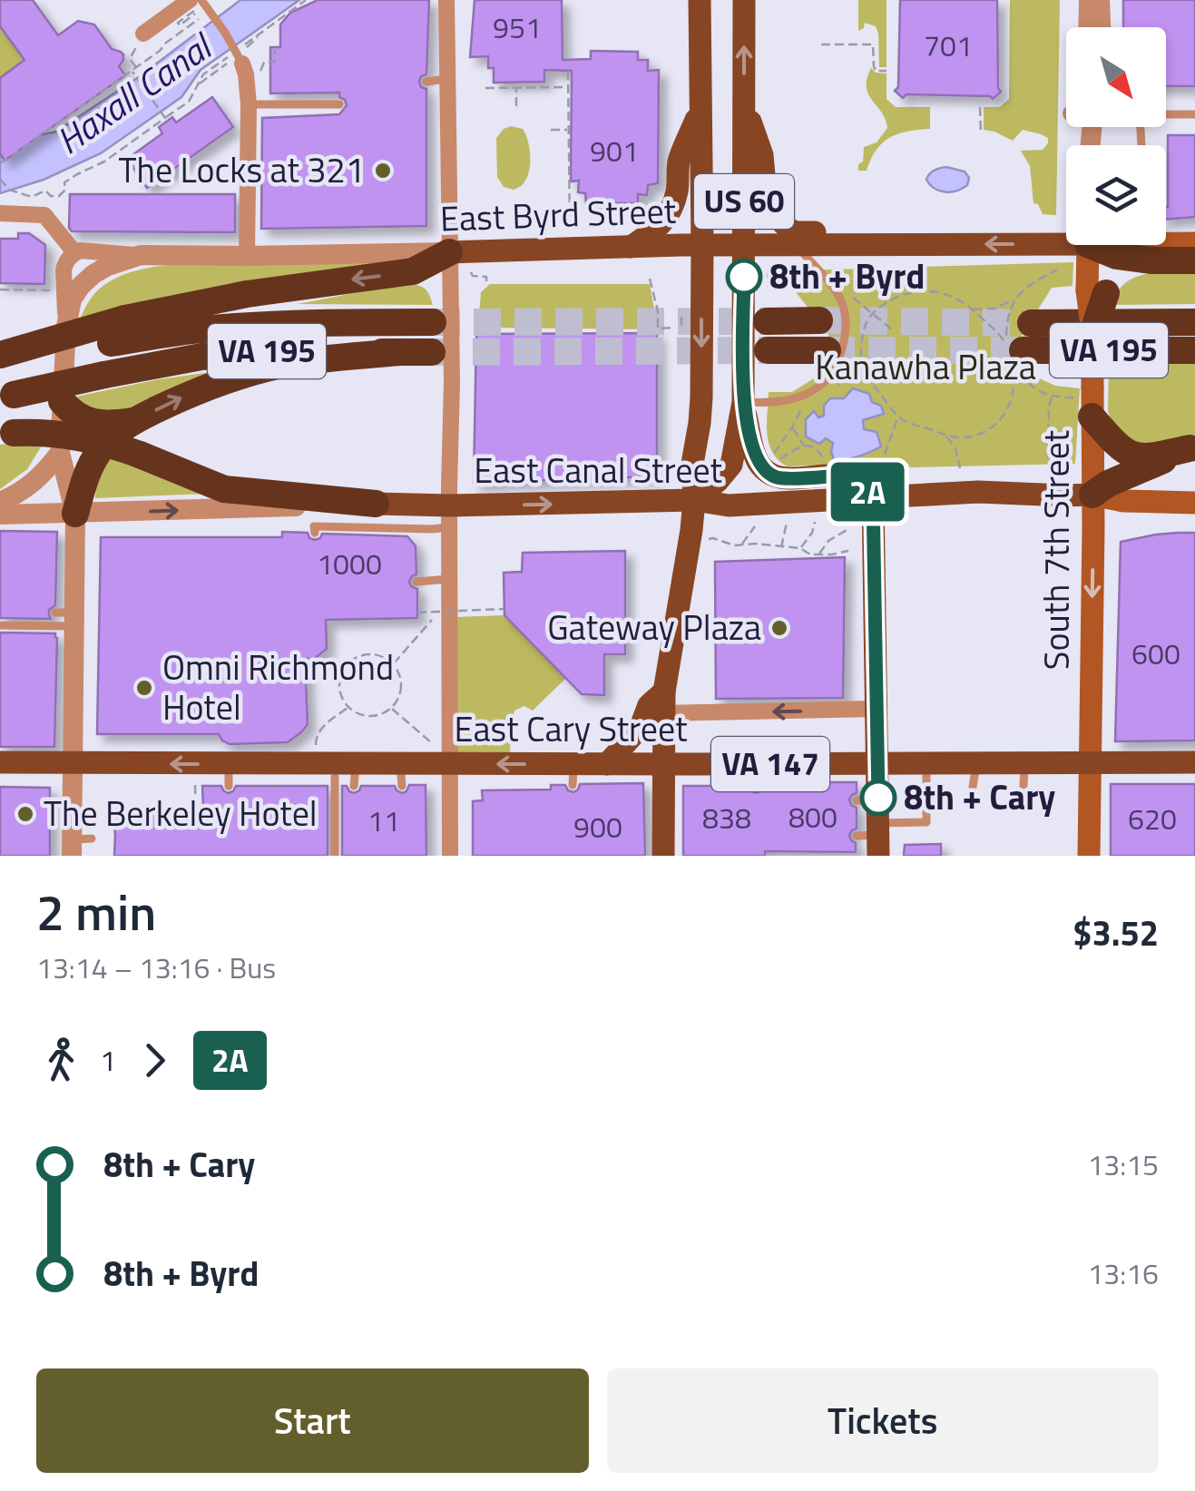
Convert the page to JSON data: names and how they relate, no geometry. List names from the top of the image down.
{
  "streets": {
    "highway": ["VA 195"],
    "main road": [
      "US 60",
      "East Byrd Street",
      "East Canal Street",
      "South 7th Street",
      "East Cary Street",
      "VA 147"
    ]
  },
  "crossings": [
    ["US 60", "East Byrd Street"],
    ["US 60", "East Canal Street"],
    ["US 60", "East Cary Street"],
    ["East Byrd Street", "East Canal Street"],
    ["East Byrd Street", "East Cary Street"],
    ["East Canal Street", "South 7th Street"],
    ["South 7th Street", "East Cary Street"]
  ],
  "one_way": ["East Canal Street", "South 7th Street", "East Cary Street"],
  "water": ["Haxall Canal"],
  "parks": ["Kanawha Plaza"],
  "places": [
    "The Locks at 321",
    "8th + Byrd",
    "Gateway Plaza",
    "Omni Richmond Hotel",
    "8th + Cary",
    "The Berkeley Hotel"
  ],
  "lines": ["bus line 2A"],
  "house_numbers": [
    "951",
    "701",
    "901",
    "1000",
    "600",
    "800",
    "838",
    "620",
    "11",
    "900"
  ],
  "north": "bottom right",
  "page": {
    "on_map": "2A",
    "heading": ["2 min", "13:14 – 13:16 · Bus", "$3.52"],
    "legs": ["1", "2A"],
    "list": [
      {
        "name": "8th + Cary",
        "value": "13:15"
      },
      {
        "name": "8th + Byrd",
        "value": "13:16"
      }
    ],
    "buttons": ["Start", "Tickets"]
  }
}
